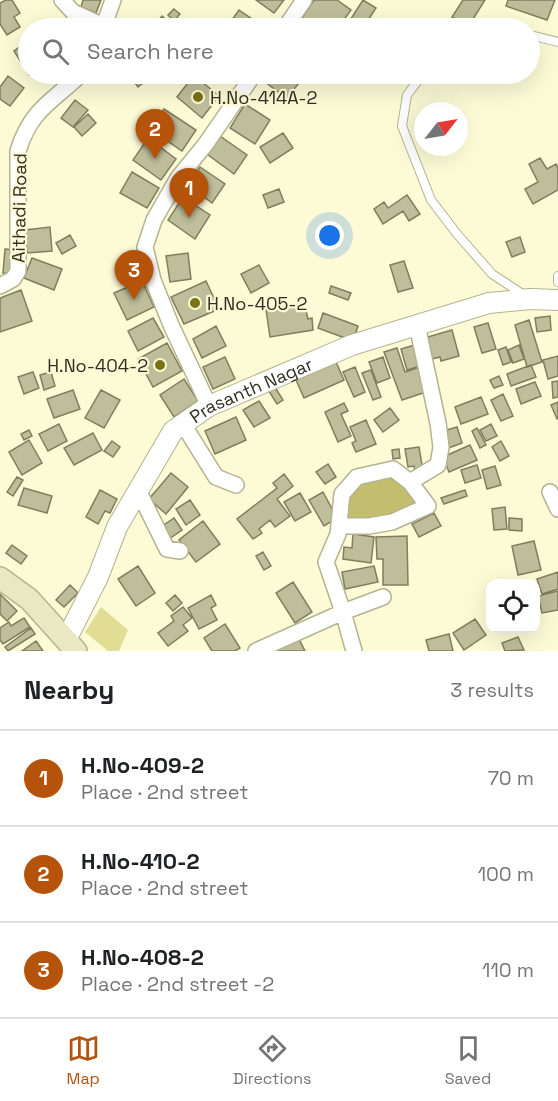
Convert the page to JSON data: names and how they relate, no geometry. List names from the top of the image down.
{
  "streets": {
    "street": ["Aithadi Road", "Prasanth Nagar"]
  },
  "places": ["H.No-414A-2", "H.No-405-2", "H.No-404-2"],
  "north": "top right",
  "page": {
    "search": "Search here",
    "pins": ["2", "1", "3"],
    "heading": ["Nearby", "3 results"],
    "list": [
      {
        "mark": "1",
        "name": "H.No-409-2",
        "note": "Place · 2nd street",
        "value": "70 m"
      },
      {
        "mark": "2",
        "name": "H.No-410-2",
        "note": "Place · 2nd street",
        "value": "100 m"
      },
      {
        "mark": "3",
        "name": "H.No-408-2",
        "note": "Place · 2nd street -2",
        "value": "110 m"
      }
    ],
    "nav": ["Map", "Directions", "Saved"]
  }
}
